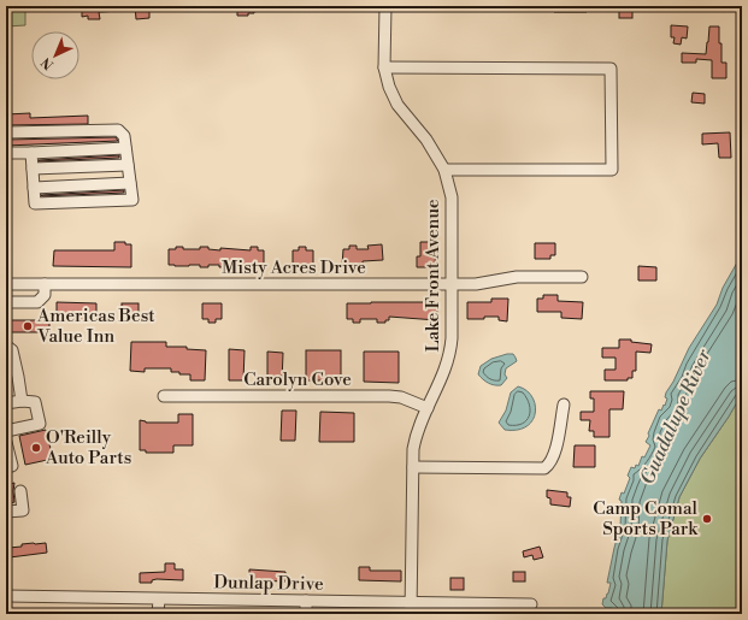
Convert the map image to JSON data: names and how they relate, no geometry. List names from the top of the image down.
{
  "streets": {
    "street": [
      "Misty Acres Drive",
      "Lake Front Avenue",
      "Carolyn Cove",
      "Dunlap Drive"
    ]
  },
  "crossings": [
    ["Misty Acres Drive", "Lake Front Avenue"],
    ["Lake Front Avenue", "Carolyn Cove"],
    ["Lake Front Avenue", "Dunlap Drive"]
  ],
  "water": ["Guadalupe River"],
  "places": ["Americas Best Value Inn", "O'Reilly Auto Parts", "Camp Comal Sports Park"],
  "north": "bottom left"
}
